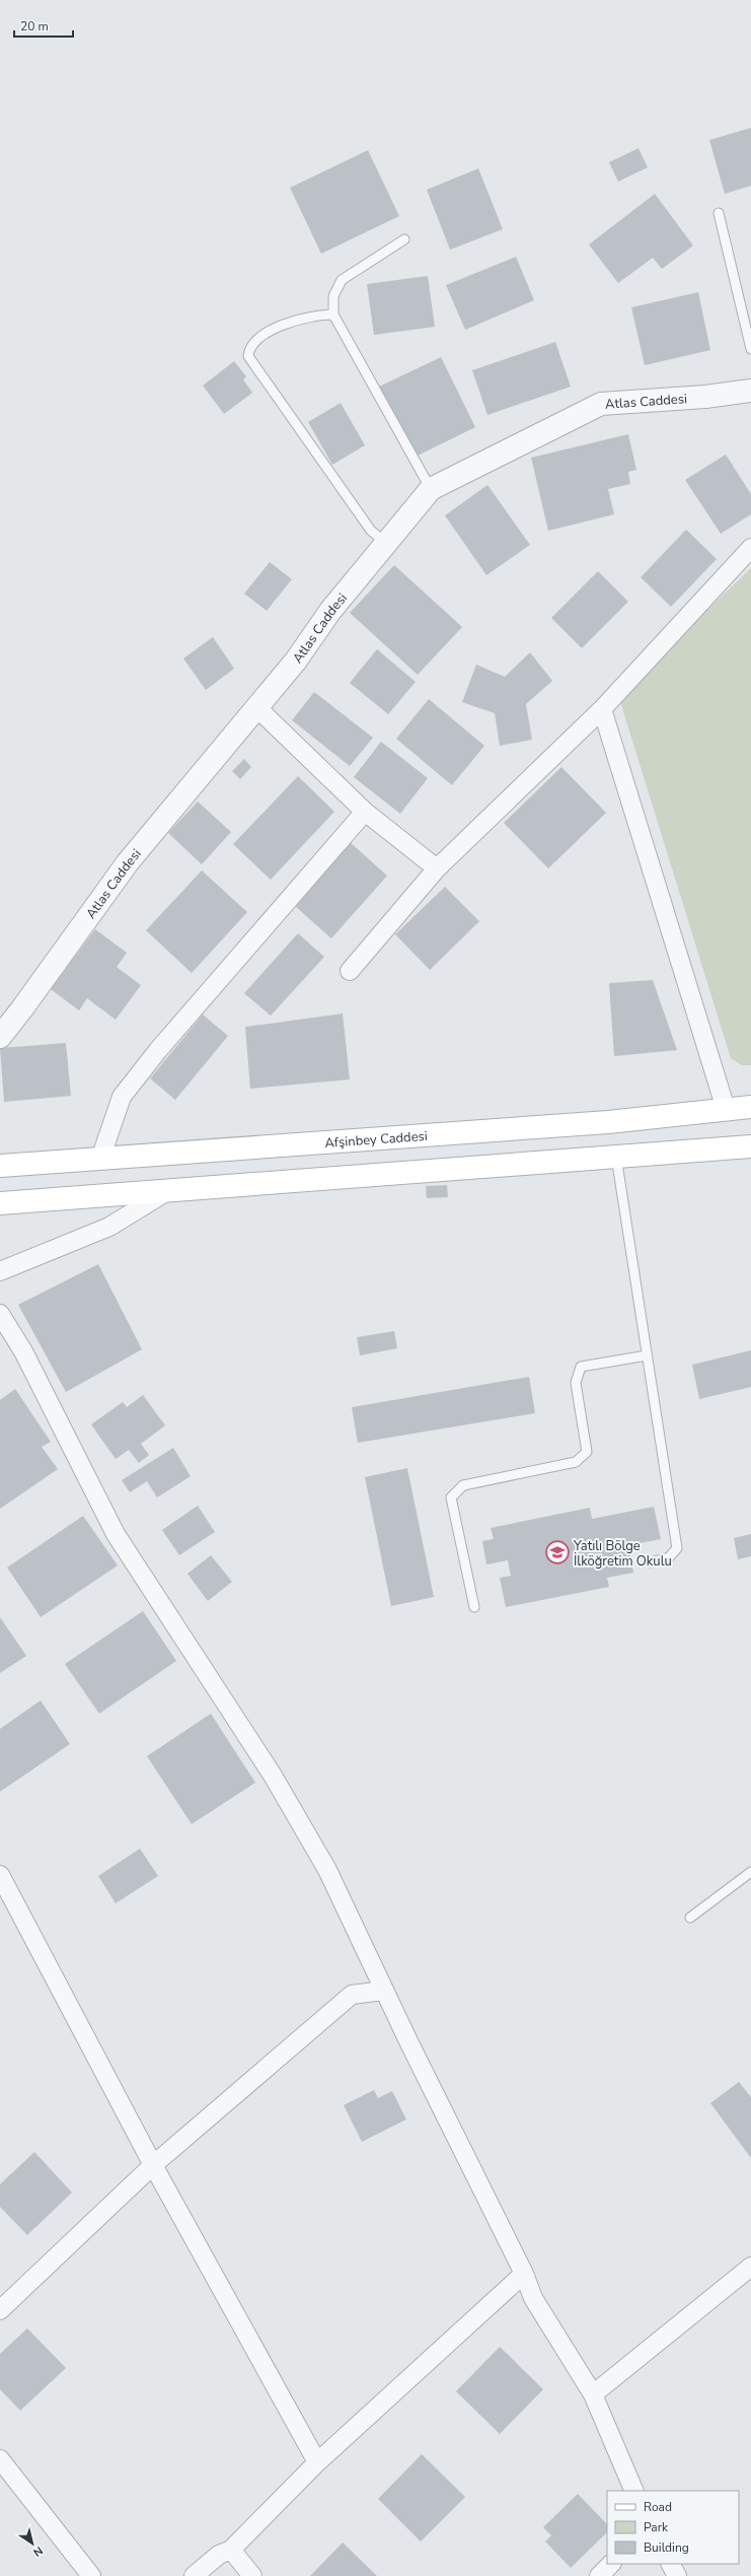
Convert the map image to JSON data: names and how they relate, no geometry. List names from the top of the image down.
{
  "streets": {
    "main road": ["Afşinbey Caddesi"],
    "street": ["Atlas Caddesi"]
  },
  "places": {
    "school or university": ["Yatılı Bölge İlköğretim Okulu"]
  },
  "legend": ["Road", "Park", "Building"],
  "scale_bar": "20 m",
  "north": "bottom right"
}
